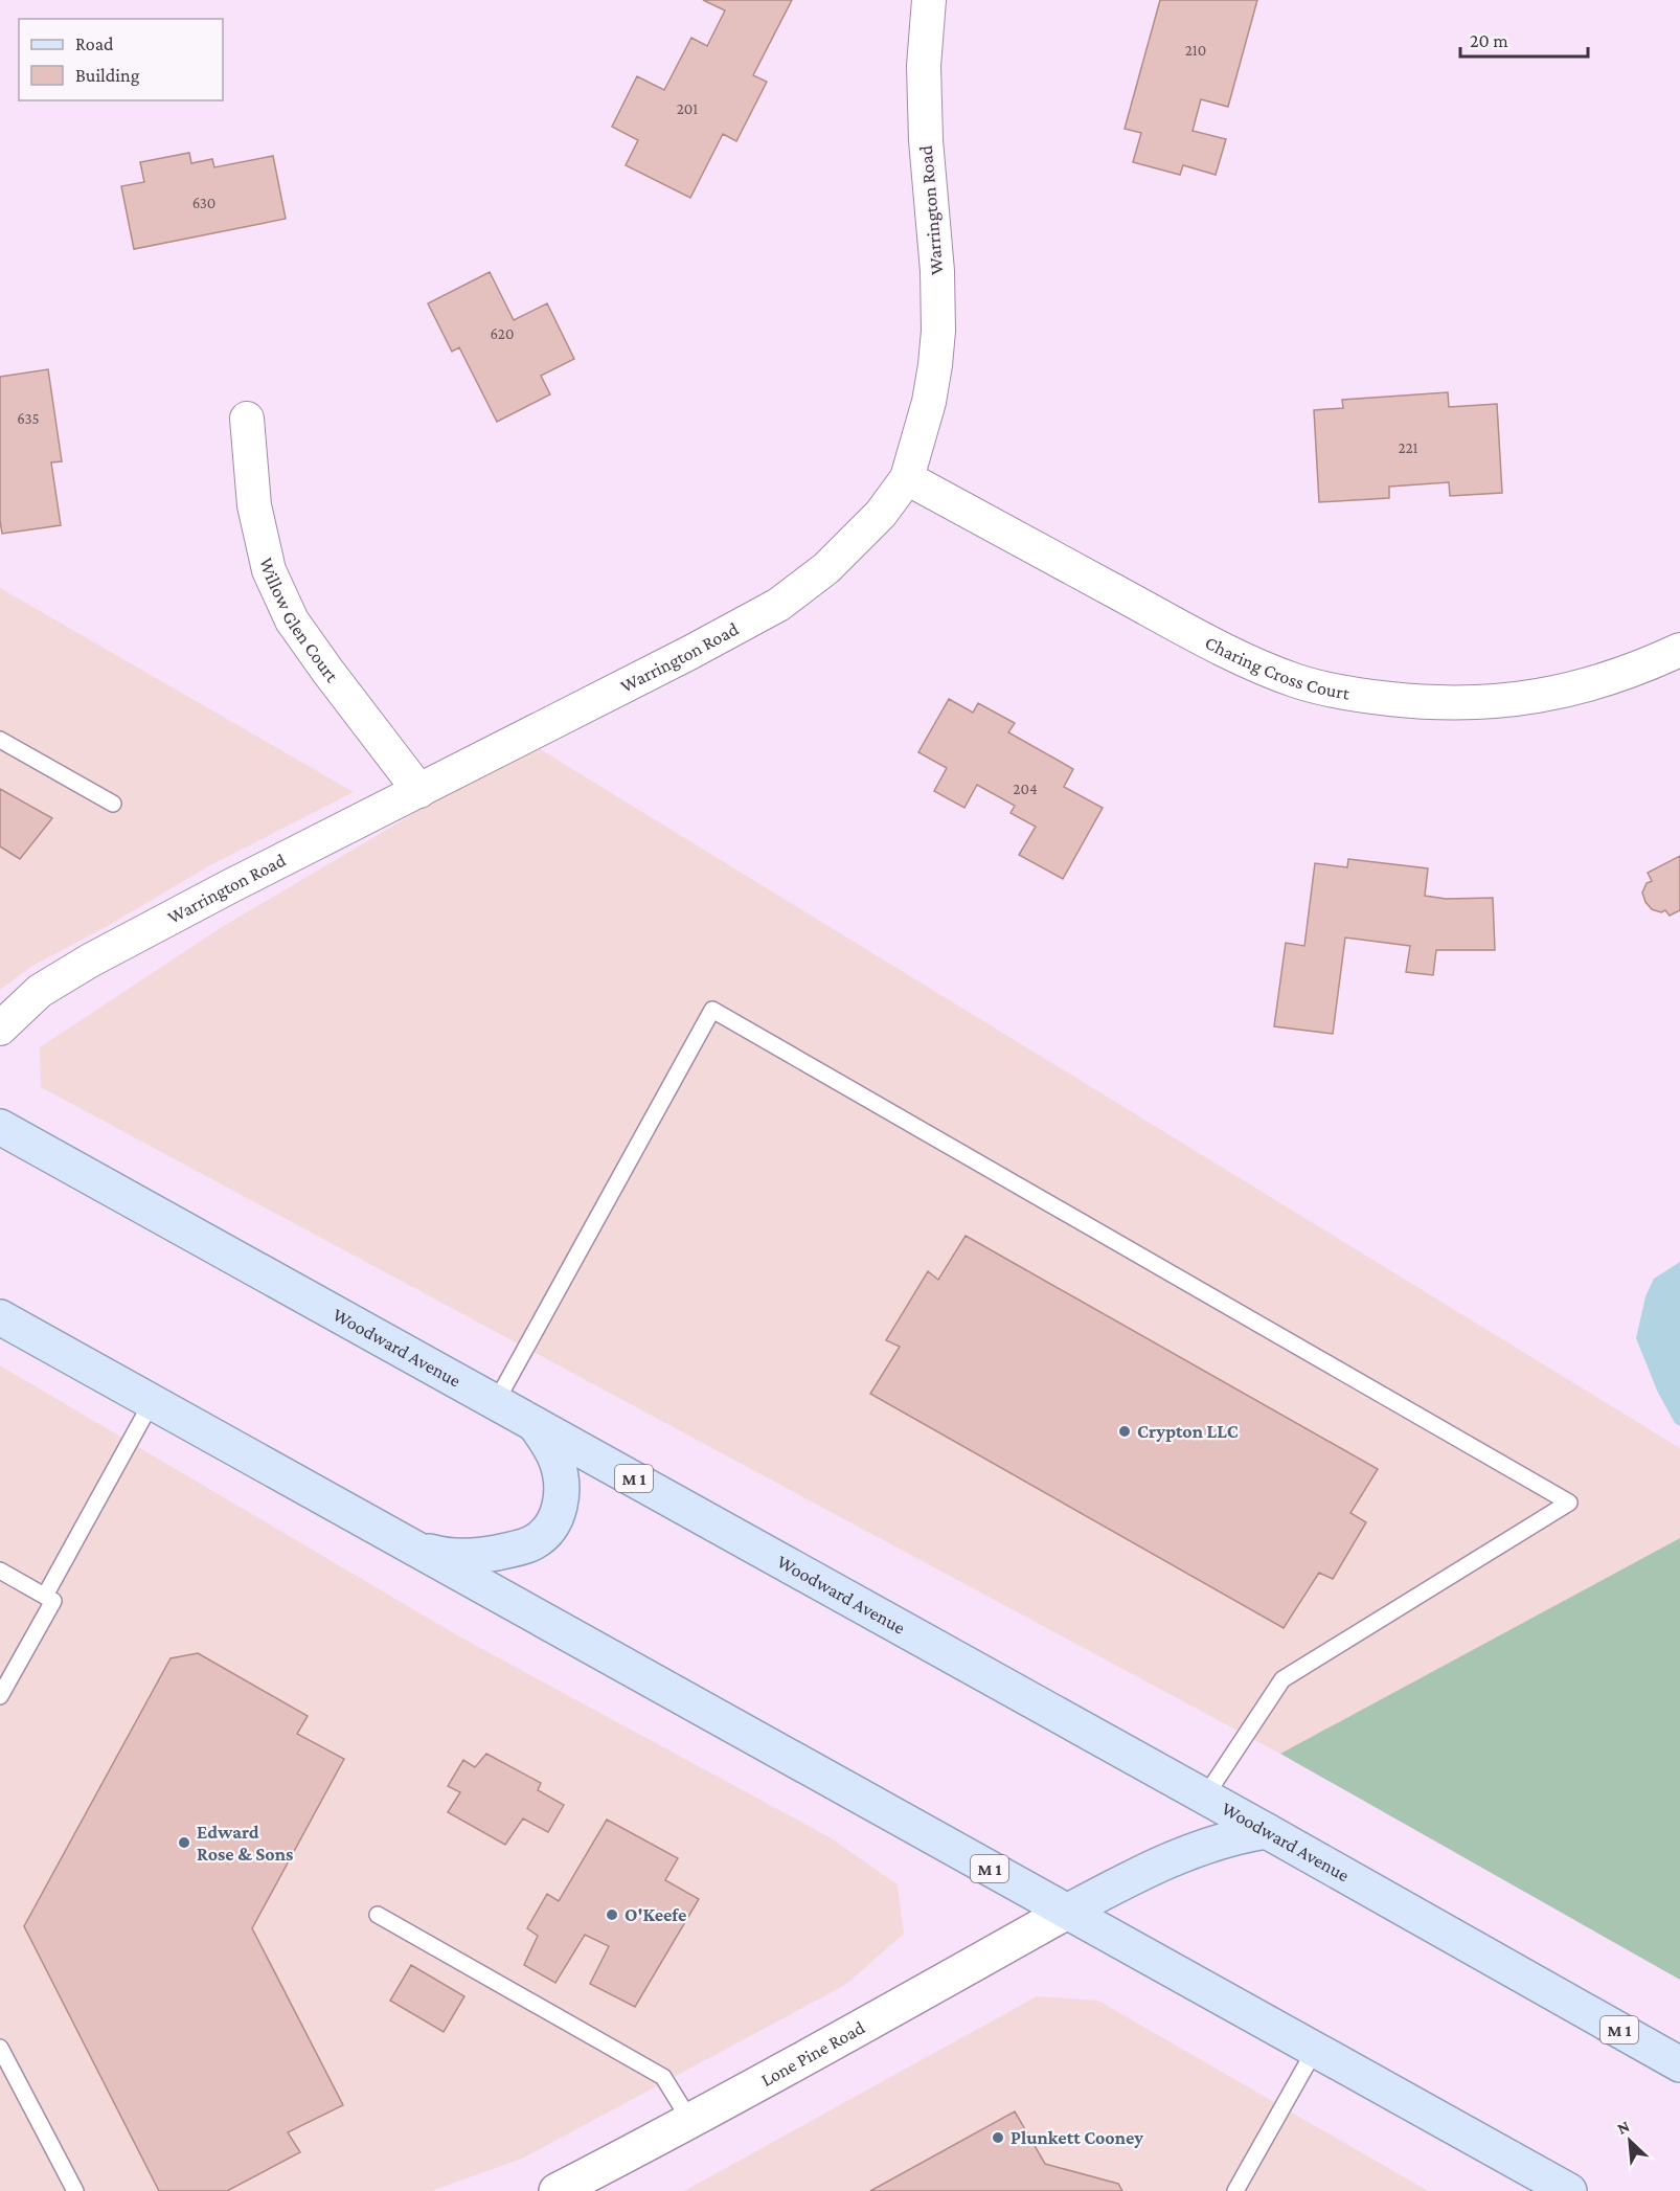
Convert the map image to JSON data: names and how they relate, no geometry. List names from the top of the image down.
{
  "streets": {
    "main road": ["Woodward Avenue", "M 1"],
    "street": [
      "Warrington Road",
      "Willow Glen Court",
      "Charing Cross Court",
      "Lone Pine Road"
    ]
  },
  "crossings": [
    ["Warrington Road", "Willow Glen Court"],
    ["Warrington Road", "Charing Cross Court"],
    ["M 1", "Lone Pine Road"]
  ],
  "places": [
    "Crypton LLC",
    "Edward Rose & Sons",
    "O'Keefe",
    "Plunkett Cooney"
  ],
  "house_numbers": [
    "210",
    "201",
    "630",
    "620",
    "635",
    "221",
    "204"
  ],
  "legend": ["Road", "Building"],
  "scale_bar": "20 m",
  "north": "top left"
}
